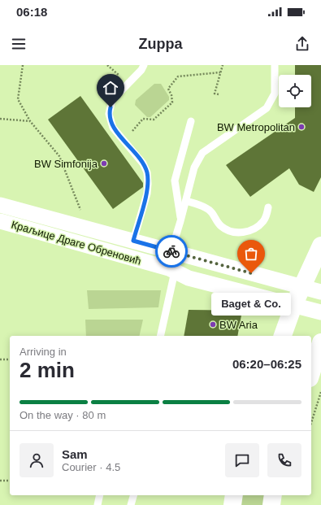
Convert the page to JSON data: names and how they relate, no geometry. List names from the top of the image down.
{
  "streets": {
    "street": ["Краљице Драге Обреновић"]
  },
  "places": [
    "BW Metropolitan",
    "BW Simfonija",
    "Baget & Co.",
    "BW Aria"
  ],
  "page": {
    "status": "06:18",
    "header": "Zuppa",
    "bubble": "Baget & Co.",
    "heading": ["2 min", "Arriving in", "06:20–06:25"],
    "panel": ["Sam", "Courier · 4.5"],
    "bar": "On the way · 80 m"
  }
}
